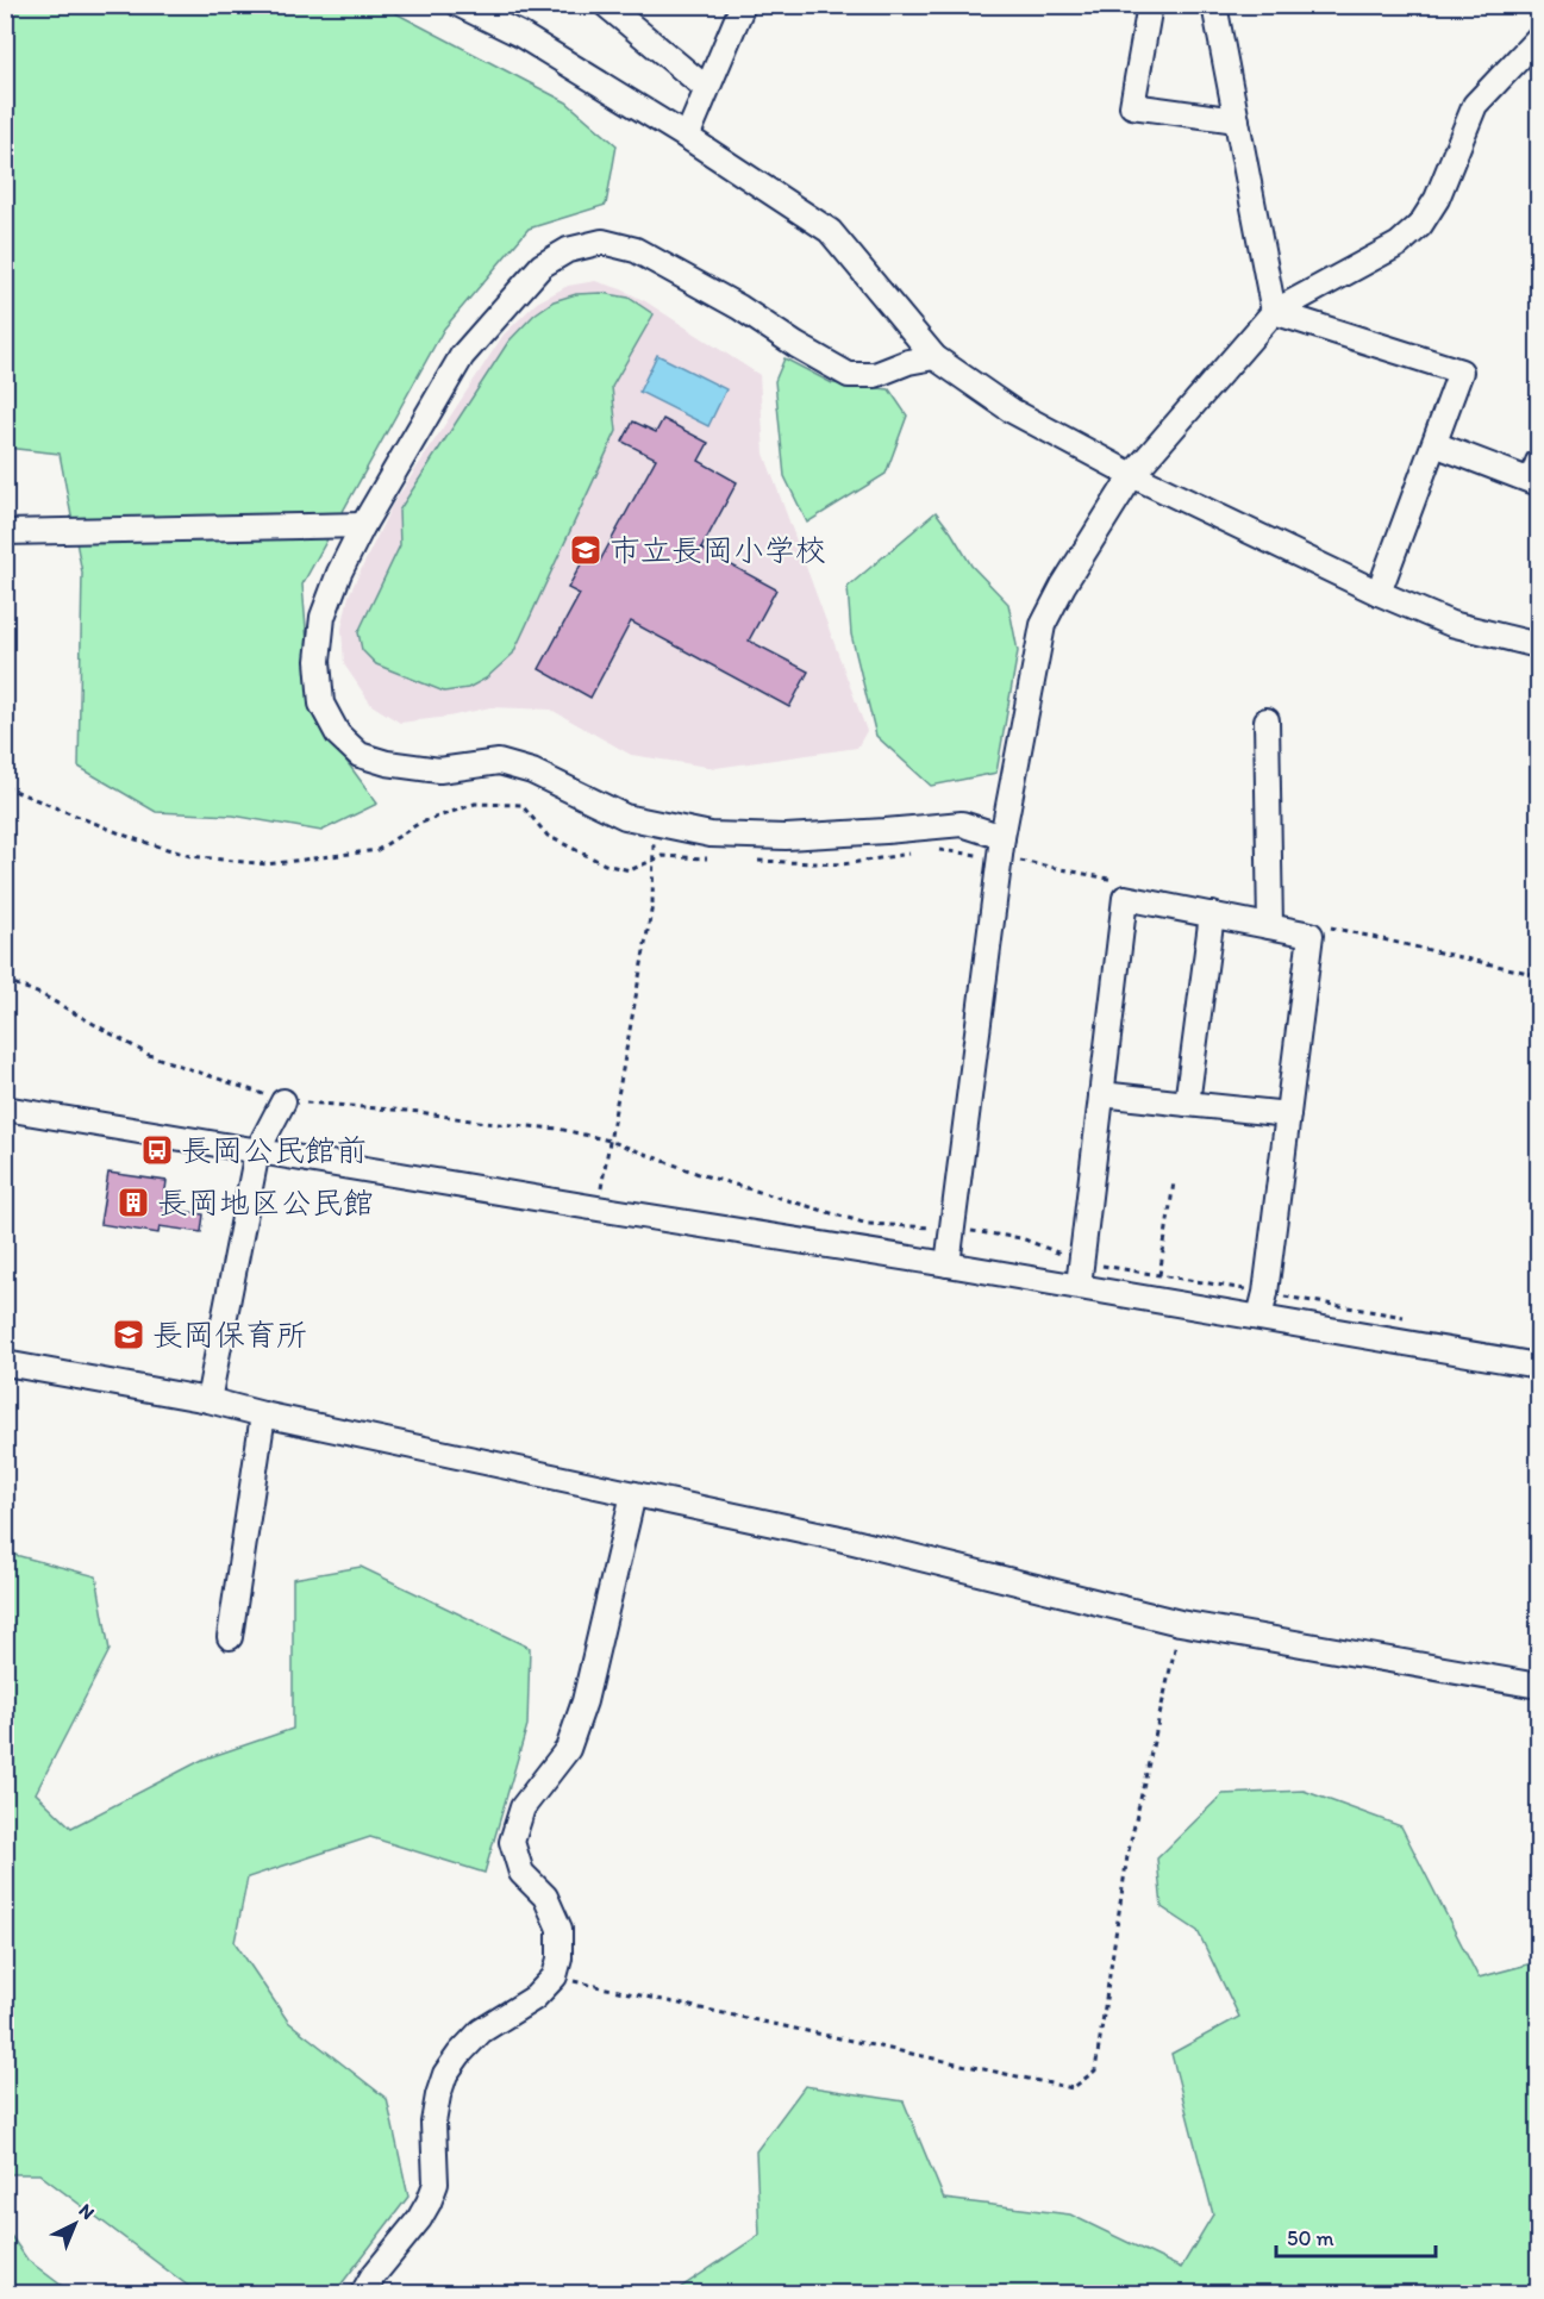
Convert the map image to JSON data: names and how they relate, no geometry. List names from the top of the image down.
{
  "places": {
    "school or university": ["市立長岡小学校", "長岡保育所"],
    "bus stop": ["長岡公民館前"],
    "building": ["長岡地区公民館"]
  },
  "scale_bar": "50 m",
  "north": "top right"
}
